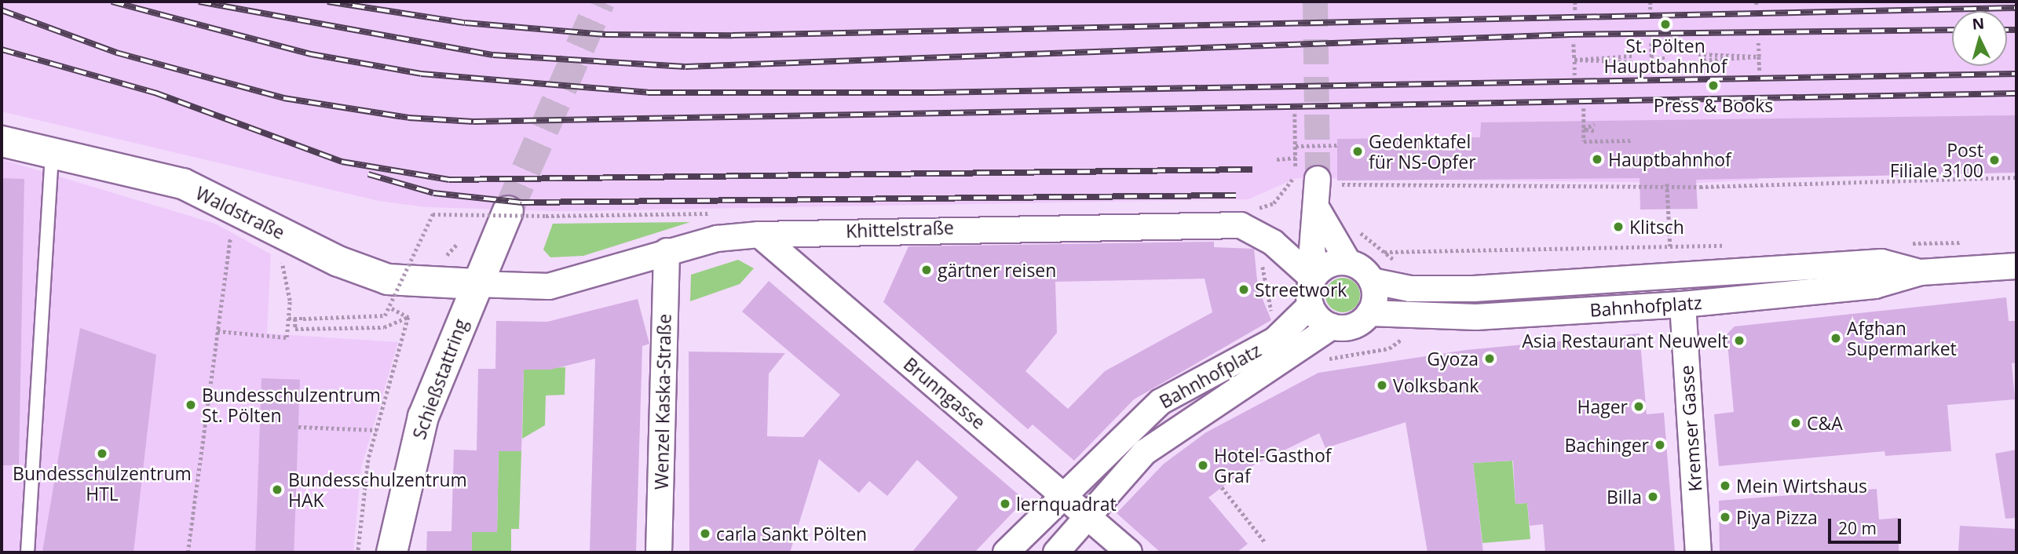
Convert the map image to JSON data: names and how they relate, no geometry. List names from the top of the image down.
{
  "streets": {
    "street": [
      "Waldstraße",
      "Khittelstraße",
      "Bahnhofplatz",
      "Schießstattring",
      "Brunngasse",
      "Wenzel Kaska-Straße",
      "Kremser Gasse"
    ]
  },
  "crossings": [
    ["Waldstraße", "Khittelstraße"],
    ["Waldstraße", "Schießstattring"],
    ["Khittelstraße", "Bahnhofplatz"],
    ["Khittelstraße", "Schießstattring"],
    ["Khittelstraße", "Brunngasse"],
    ["Khittelstraße", "Wenzel Kaska-Straße"],
    ["Bahnhofplatz", "Brunngasse"],
    ["Bahnhofplatz", "Kremser Gasse"]
  ],
  "places": [
    "St. Pölten Hauptbahnhof",
    "Press & Books",
    "Gedenktafel für NS-Opfer",
    "Hauptbahnhof",
    "Post Filiale 3100",
    "Klitsch",
    "gärtner reisen",
    "Streetwork",
    "Afghan Supermarket",
    "Asia Restaurant Neuwelt",
    "Gyoza",
    "Volksbank",
    "Bundesschulzentrum St. Pölten",
    "Hager",
    "C&A",
    "Bachinger",
    "Bundesschulzentrum HTL",
    "Hotel-Gasthof Graf",
    "Mein Wirtshaus",
    "Bundesschulzentrum HAK",
    "Billa",
    "lernquadrat",
    "Piya Pizza",
    "carla Sankt Pölten"
  ],
  "scale_bar": "20 m",
  "north": "top"
}
